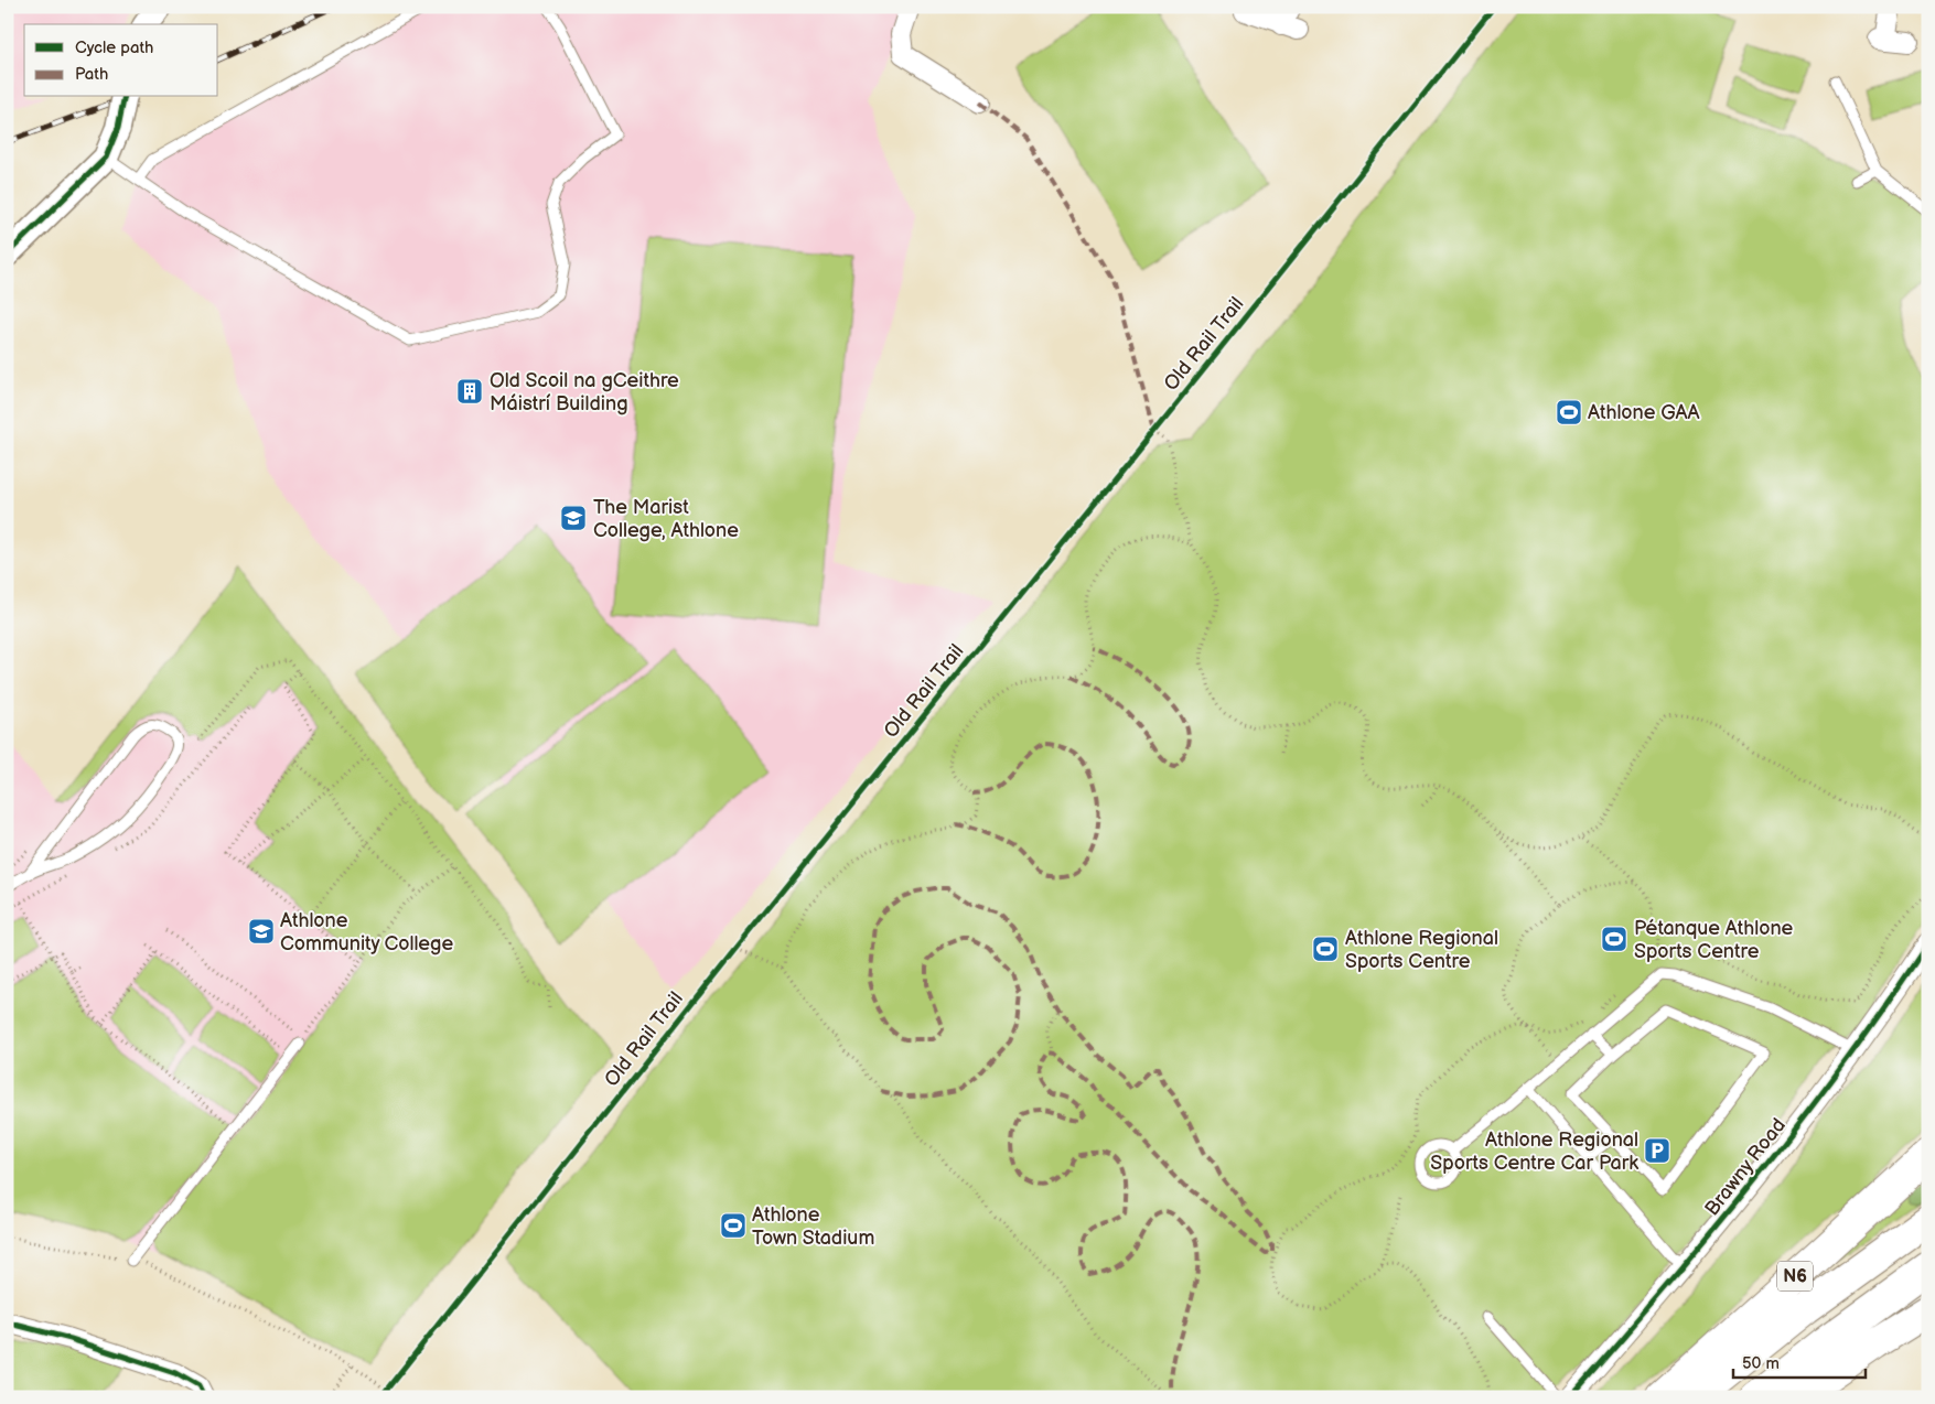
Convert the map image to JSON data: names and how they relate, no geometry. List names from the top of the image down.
{
  "streets": {
    "highway": ["N6"],
    "street": ["Brawny Road"],
    "cycle path": ["Old Rail Trail"]
  },
  "places": {
    "building": ["Old Scoil na gCeithre Máistrí Building"],
    "sports": [
      "Athlone GAA",
      "Pétanque Athlone Sports Centre",
      "Athlone Regional Sports Centre",
      "Athlone Town Stadium"
    ],
    "school or university": ["The Marist College, Athlone", "Athlone Community College"],
    "parking": ["Athlone Regional Sports Centre Car Park"]
  },
  "legend": ["Cycle path", "Path"],
  "scale_bar": "50 m"
}
